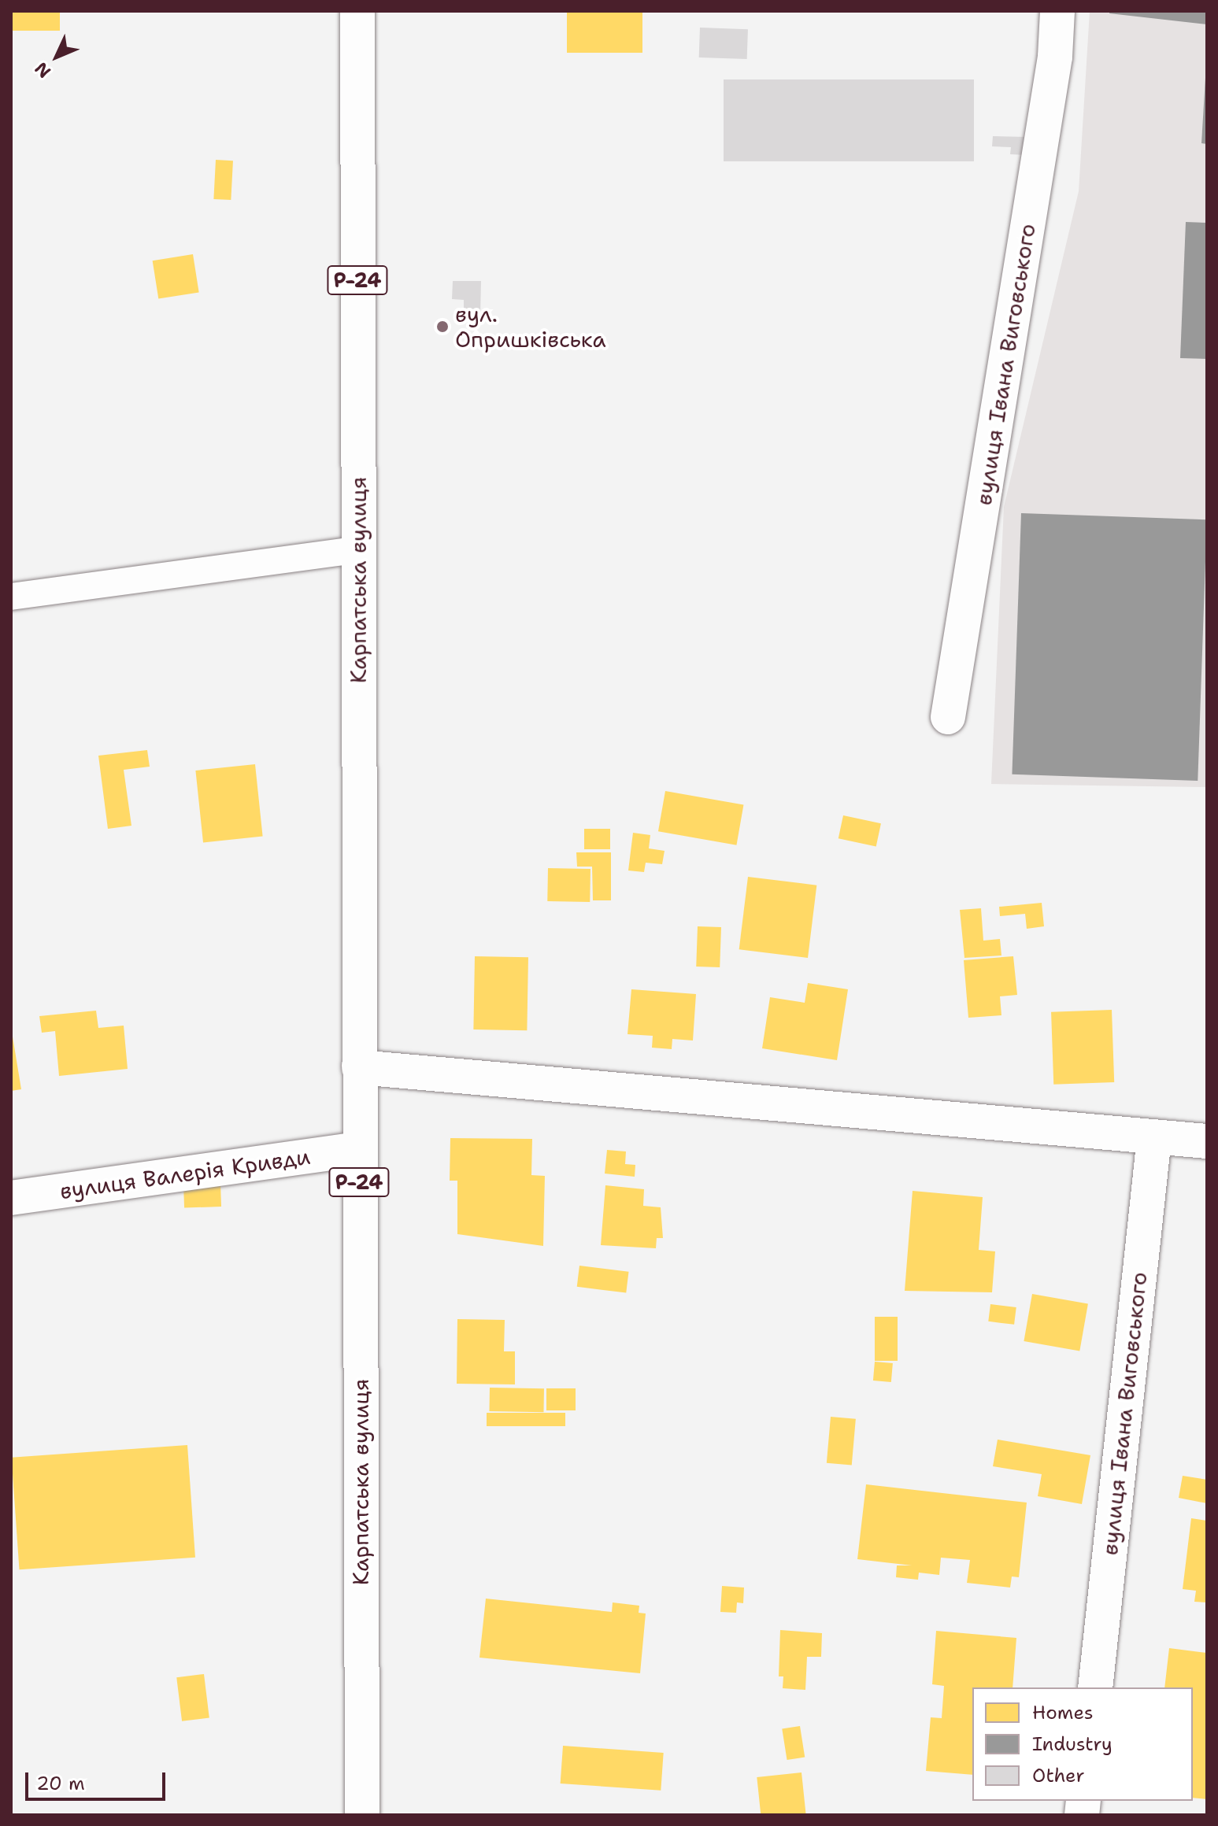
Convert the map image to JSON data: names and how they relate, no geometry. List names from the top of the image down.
{
  "streets": {
    "street": [
      "Р-24",
      "вулиця Івана Виговського",
      "Карпатська вулиця",
      "вулиця Валерія Кривди"
    ]
  },
  "crossings": [
    ["Карпатська вулиця", "вулиця Валерія Кривди"]
  ],
  "places": ["вул. Опришківська"],
  "legend": ["Homes", "Industry", "Other"],
  "scale_bar": "20 m",
  "north": "bottom left"
}
